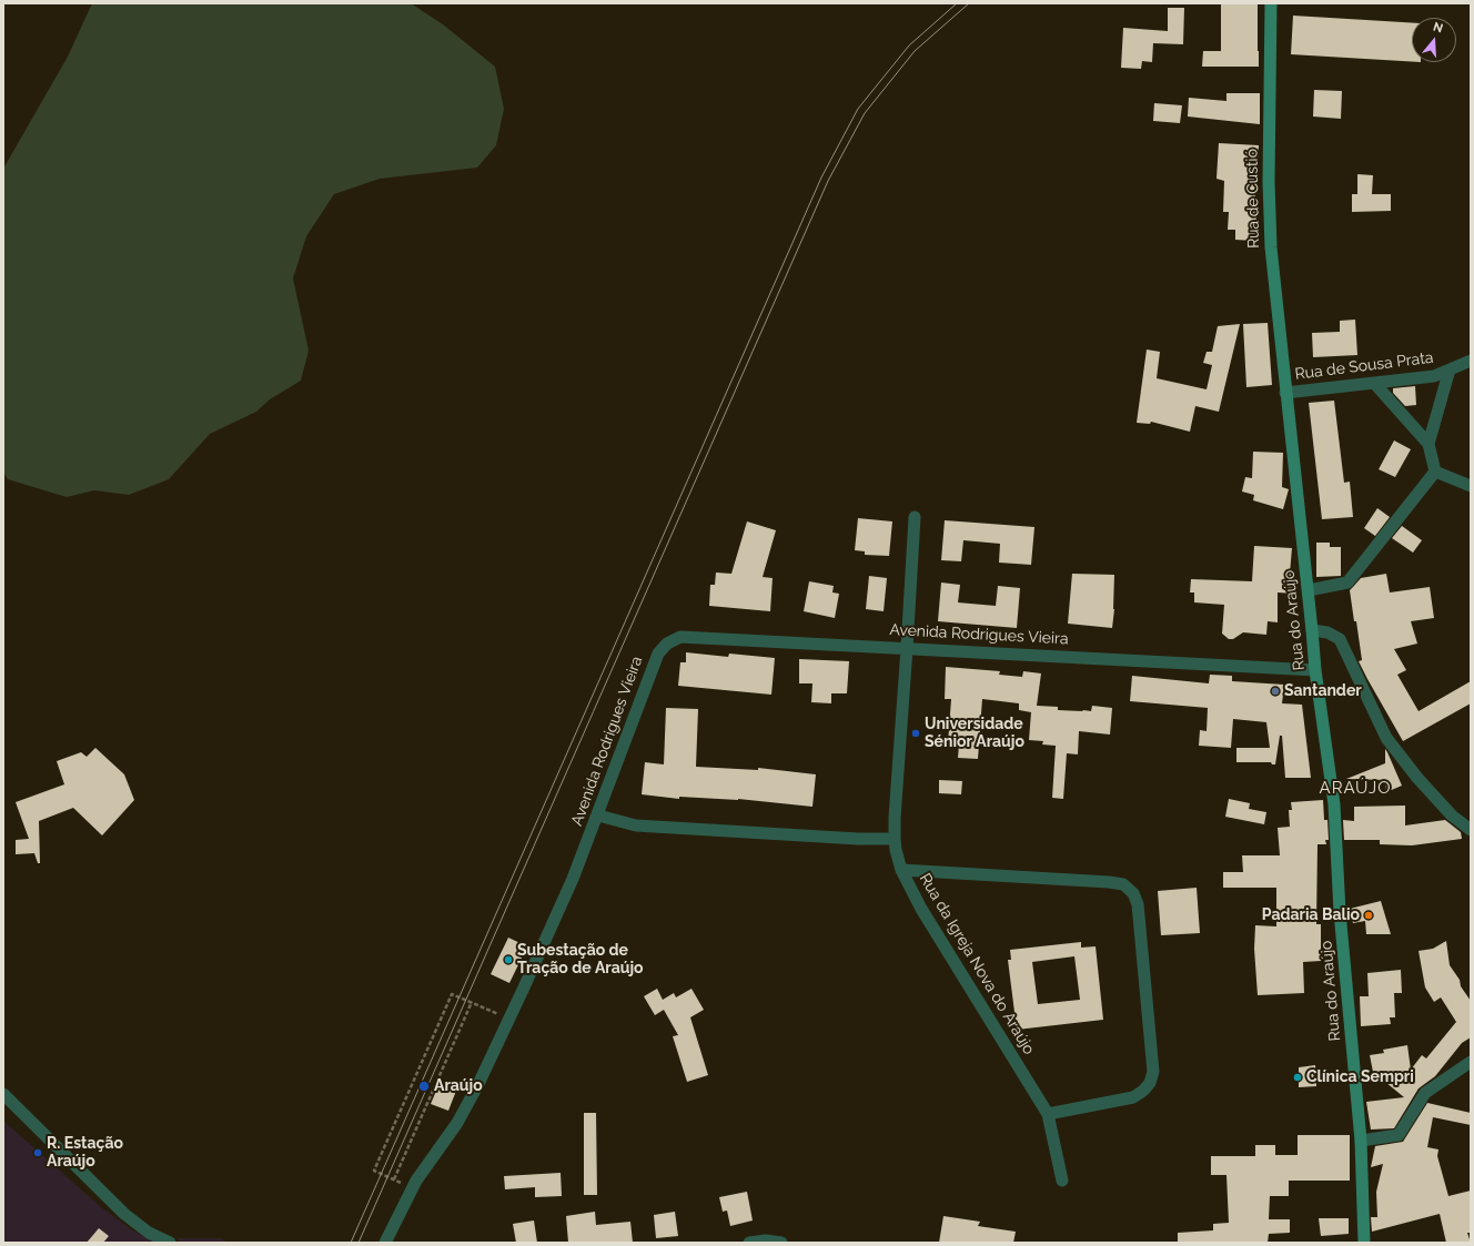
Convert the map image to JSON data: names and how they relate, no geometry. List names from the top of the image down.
{
  "streets": {
    "main road": ["Rua de Custió", "Rua do Araújo"],
    "street": ["Rua de Sousa Prata", "Avenida Rodrigues Vieira", "Rua da Igreja Nova do Araújo"]
  },
  "crossings": [
    ["Rua de Custió", "Rua de Sousa Prata"],
    ["Rua de Custió", "Rua do Araújo"],
    ["Rua de Sousa Prata", "Rua do Araújo"],
    ["Rua do Araújo", "Avenida Rodrigues Vieira"],
    ["Avenida Rodrigues Vieira", "Rua da Igreja Nova do Araújo"]
  ],
  "districts": ["ARAÚJO"],
  "places": [
    "Santander",
    "Universidade Sénior Araújo",
    "Padaria Balio",
    "Subestação de Tração de Araújo",
    "Clínica Sempri",
    "Araújo",
    "R. Estação Araújo"
  ],
  "north": "top"
}
